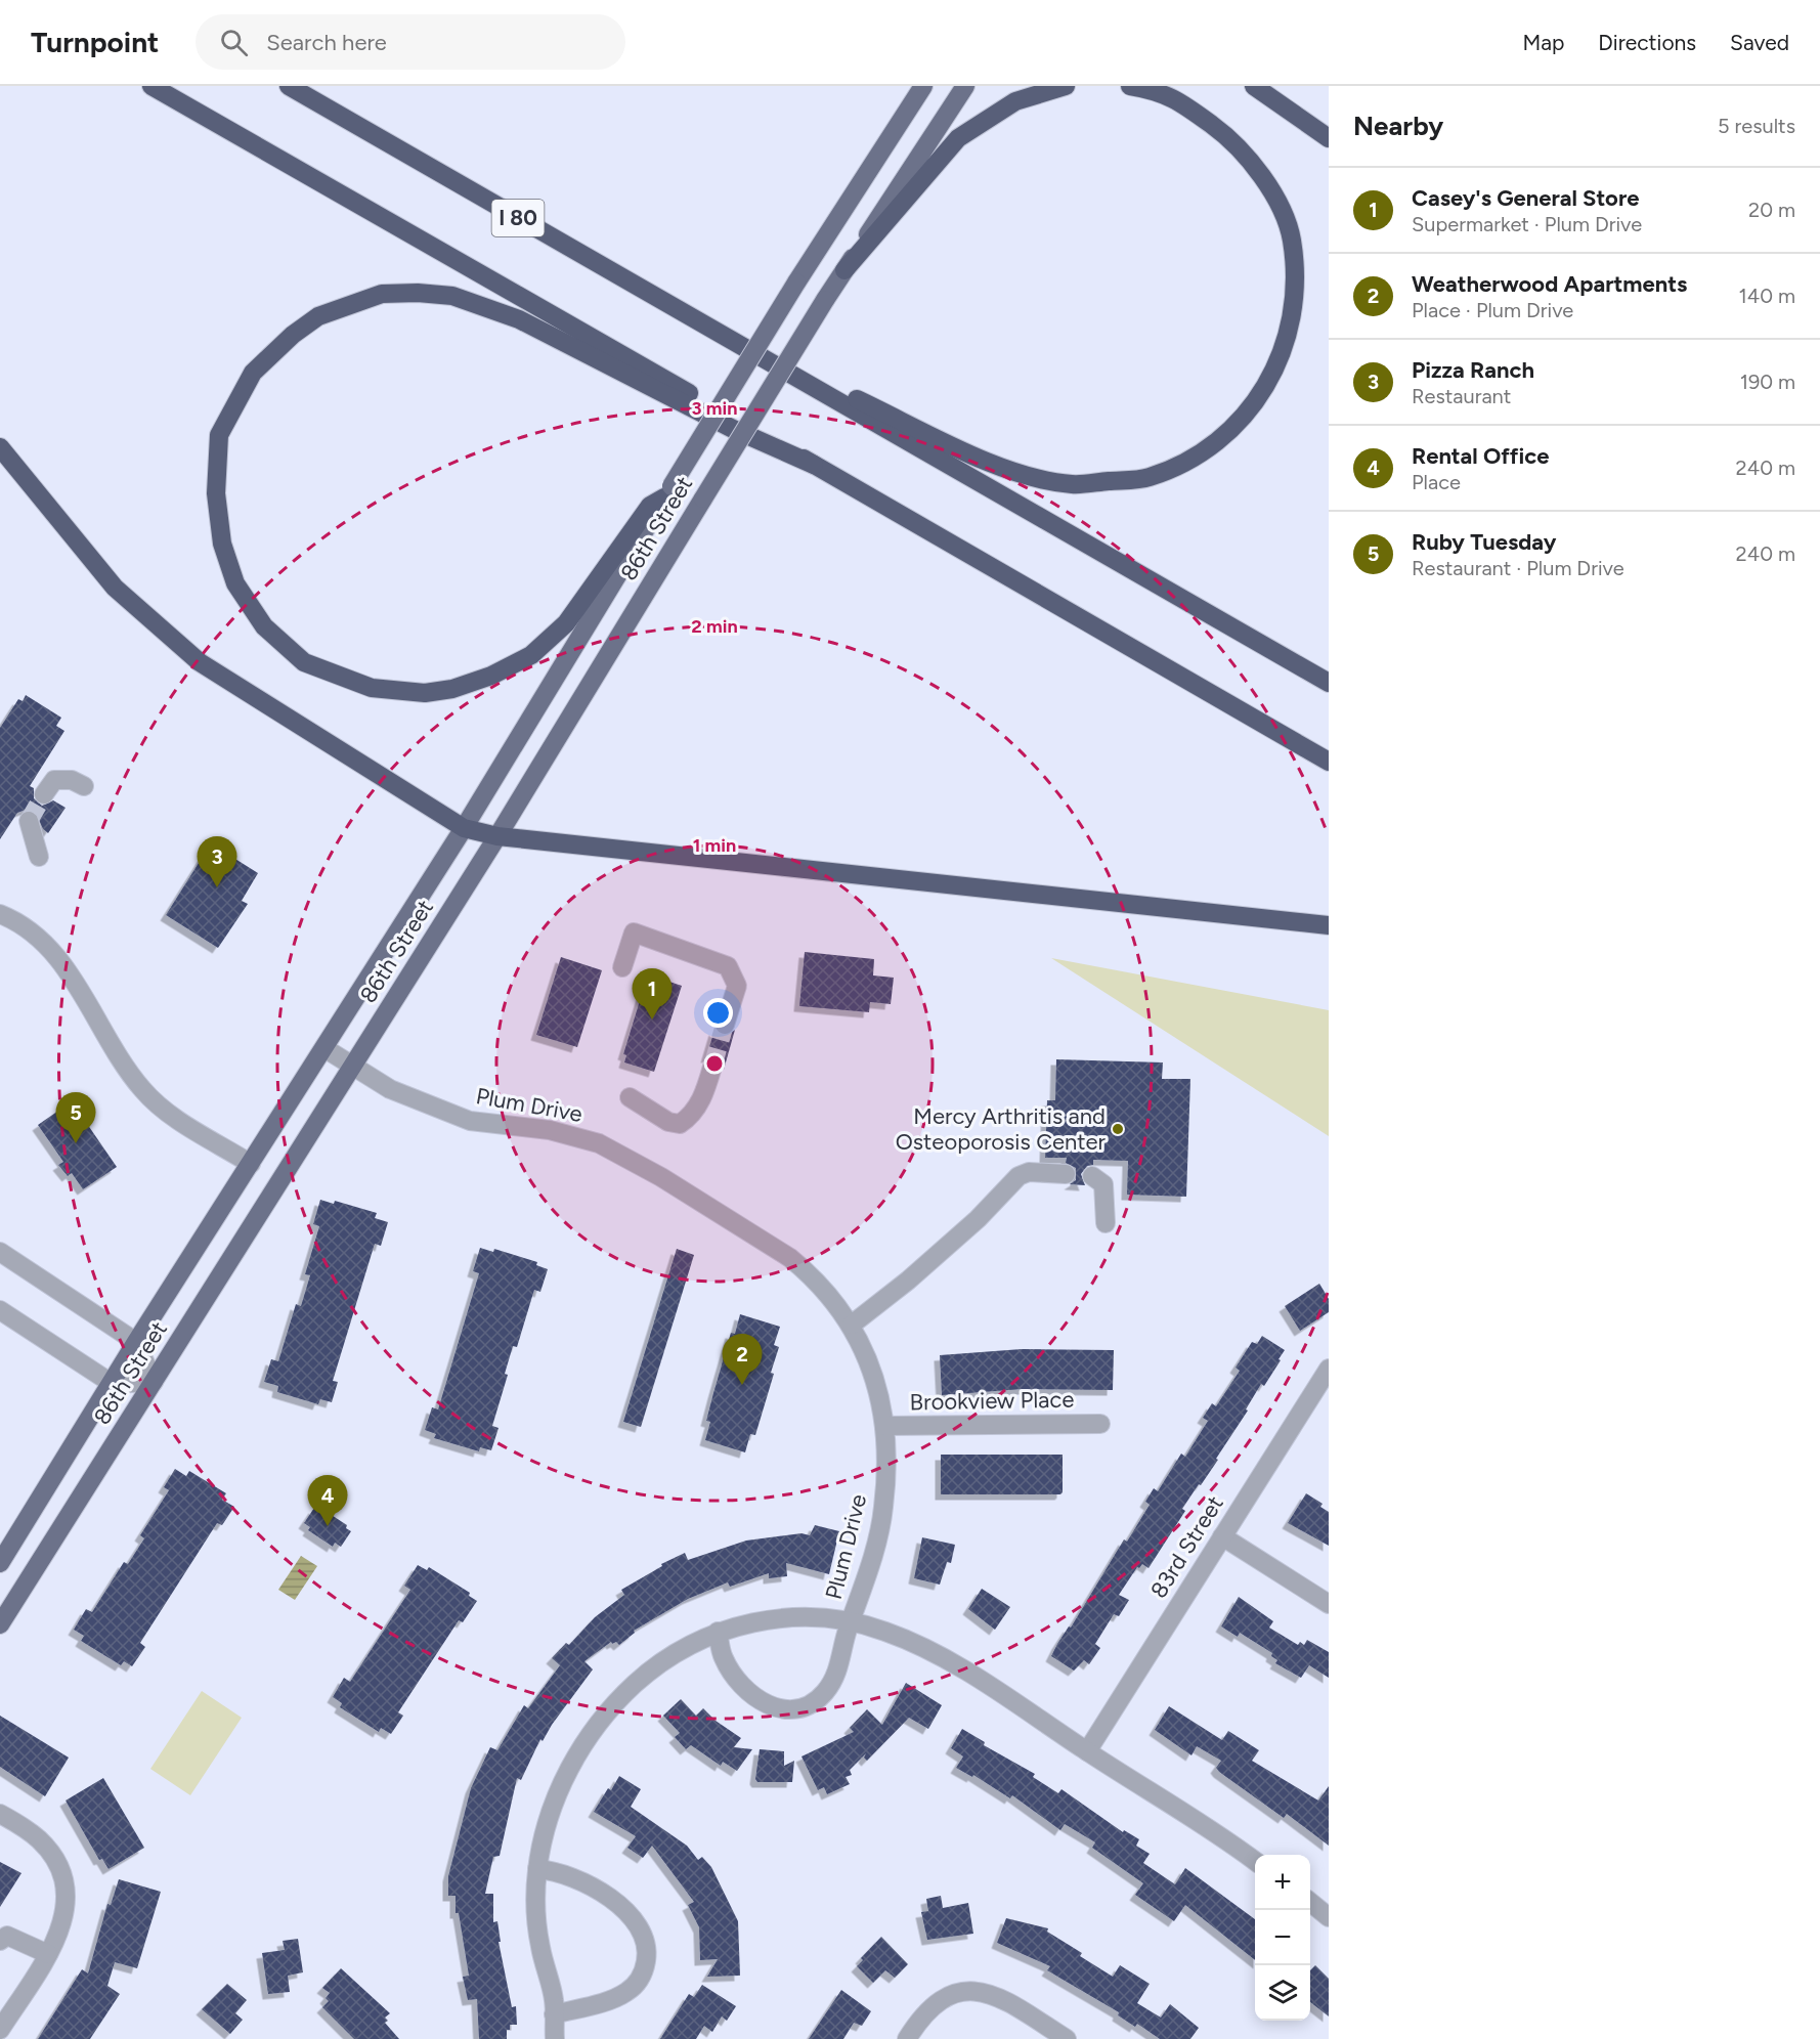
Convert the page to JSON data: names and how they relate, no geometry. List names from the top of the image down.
{
  "streets": {
    "highway": ["I 80"],
    "main road": ["86th Street"],
    "street": ["Plum Drive", "Brookview Place", "83rd Street"]
  },
  "crossings": [
    ["86th Street", "Plum Drive"],
    ["Plum Drive", "Brookview Place"],
    ["Plum Drive", "83rd Street"]
  ],
  "places": ["Mercy Arthritis and Osteoporosis Center"],
  "page": {
    "header": "Turnpoint",
    "search": "Search here",
    "nav": ["Map", "Directions", "Saved"],
    "heading": ["Nearby", "5 results"],
    "list": [
      {
        "mark": "1",
        "name": "Casey's General Store",
        "note": "Supermarket · Plum Drive",
        "value": "20 m"
      },
      {
        "mark": "2",
        "name": "Weatherwood Apartments",
        "note": "Place · Plum Drive",
        "value": "140 m"
      },
      {
        "mark": "3",
        "name": "Pizza Ranch",
        "note": "Restaurant",
        "value": "190 m"
      },
      {
        "mark": "4",
        "name": "Rental Office",
        "note": "Place",
        "value": "240 m"
      },
      {
        "mark": "5",
        "name": "Ruby Tuesday",
        "note": "Restaurant · Plum Drive",
        "value": "240 m"
      }
    ],
    "pins": [
      "3",
      "1",
      "5",
      "2",
      "4"
    ],
    "map_buttons": ["+", "−"]
  },
  "rings": ["3 min", "2 min", "1 min"]
}
